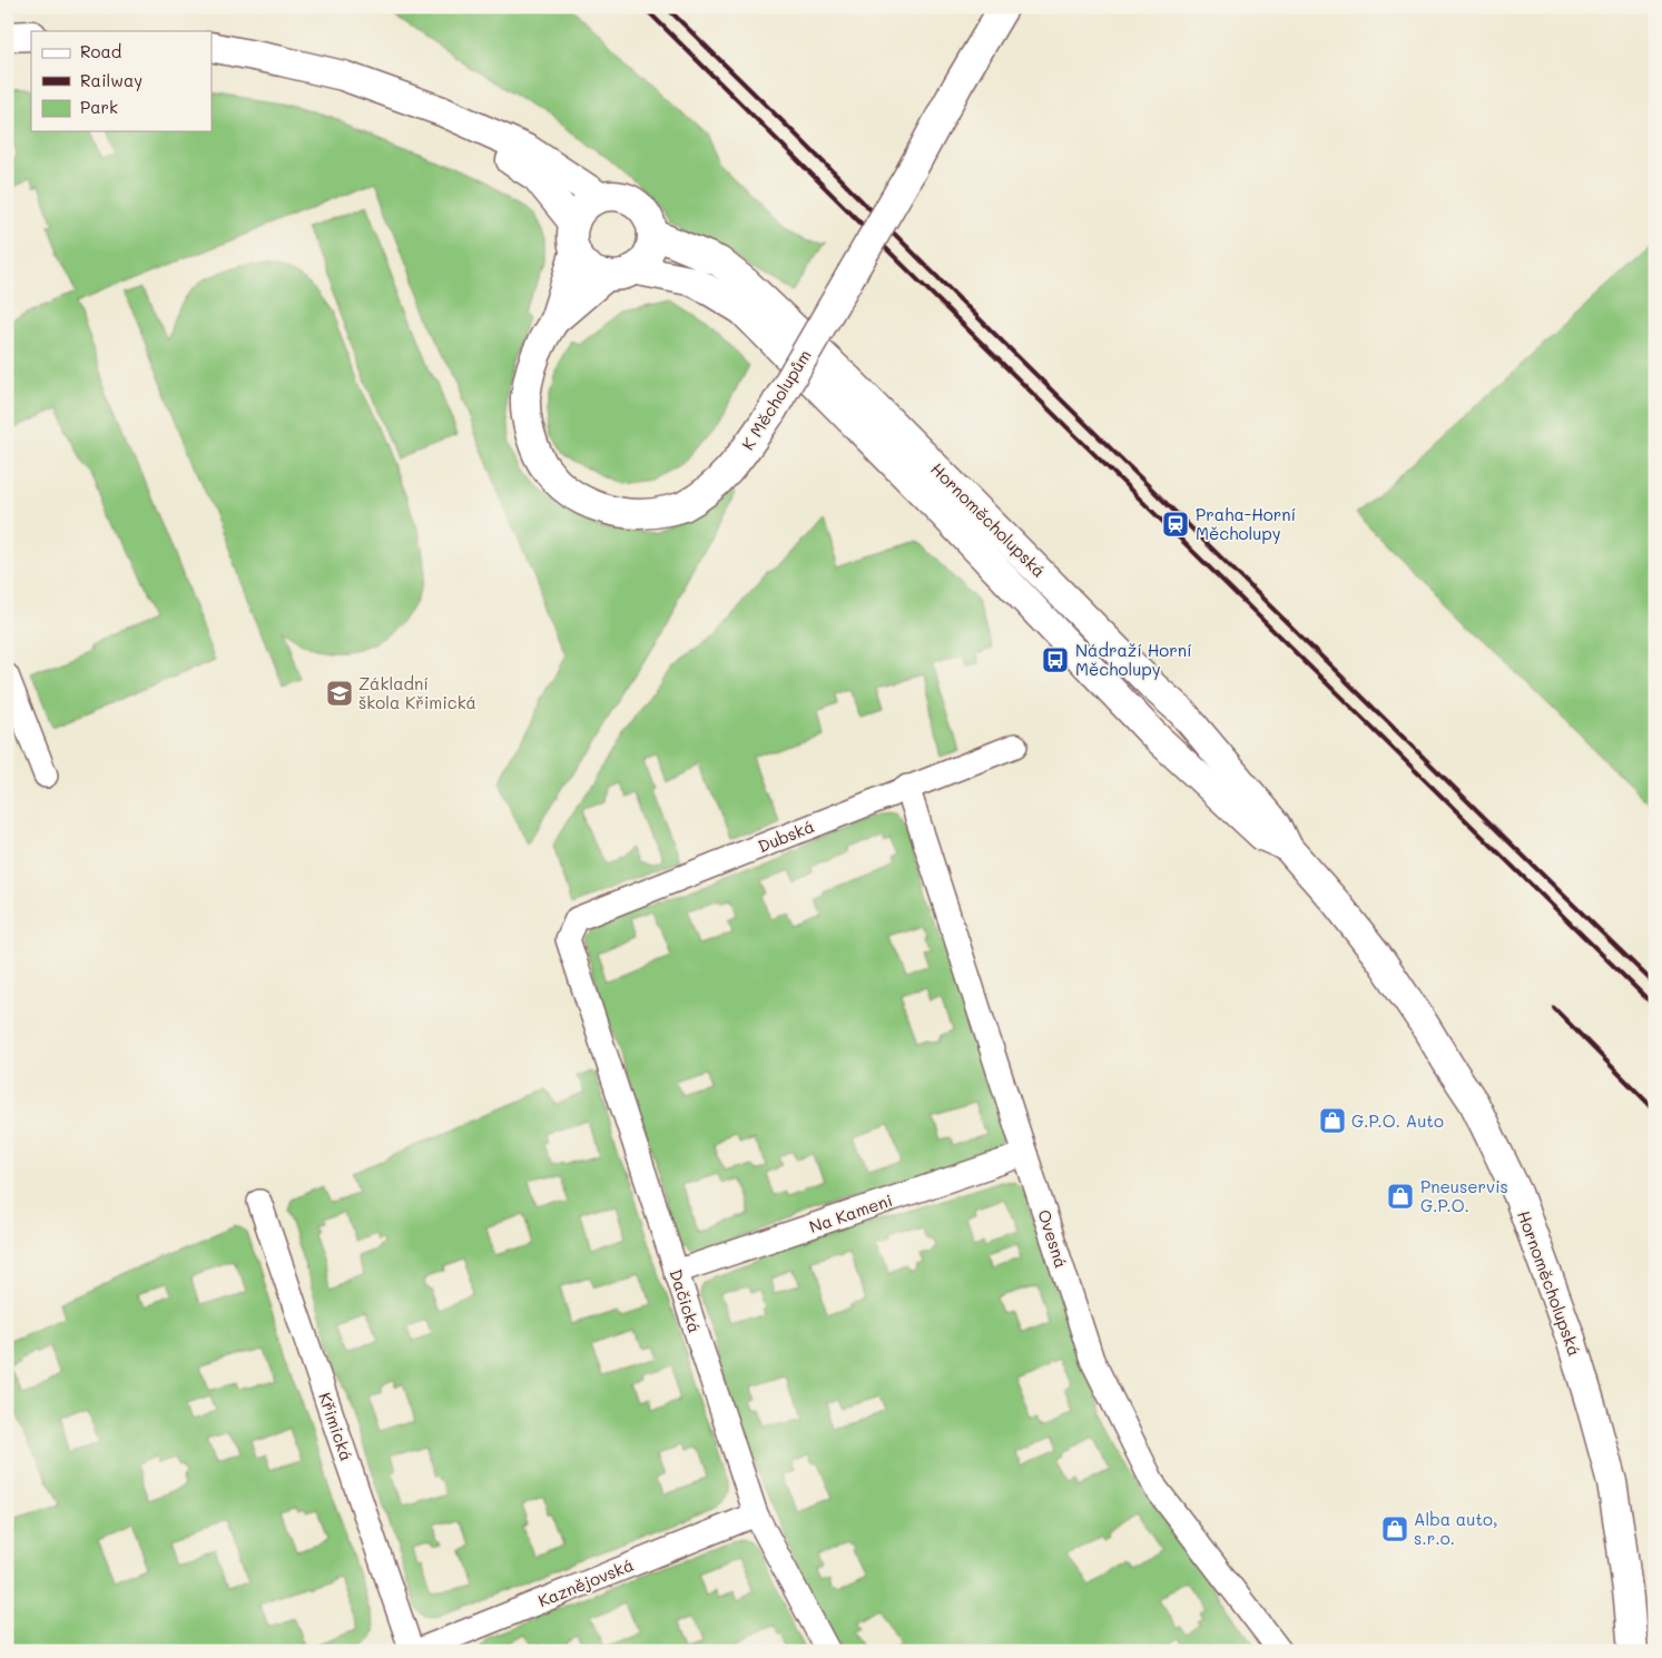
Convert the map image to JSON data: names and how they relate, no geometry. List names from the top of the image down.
{
  "streets": {
    "street": [
      "K Měcholupům",
      "Hornoměcholupská",
      "Dubská",
      "Na Kameni",
      "Ovesná",
      "Dačická",
      "Křimická",
      "Kaznějovská"
    ]
  },
  "crossings": [
    ["K Měcholupům", "Hornoměcholupská"],
    ["Dubská", "Ovesná"],
    ["Dubská", "Dačická"],
    ["Na Kameni", "Ovesná"],
    ["Na Kameni", "Dačická"],
    ["Dačická", "Kaznějovská"],
    ["Křimická", "Kaznějovská"]
  ],
  "places": {
    "station": ["Praha-Horní Měcholupy"],
    "bus stop": ["Nádraží Horní Měcholupy"],
    "school or university": ["Základní škola Křimická"],
    "shop": ["G.P.O. Auto", "Pneuservis G.P.O.", "Alba auto, s.r.o."]
  },
  "legend": ["Road", "Railway", "Park"]
}
